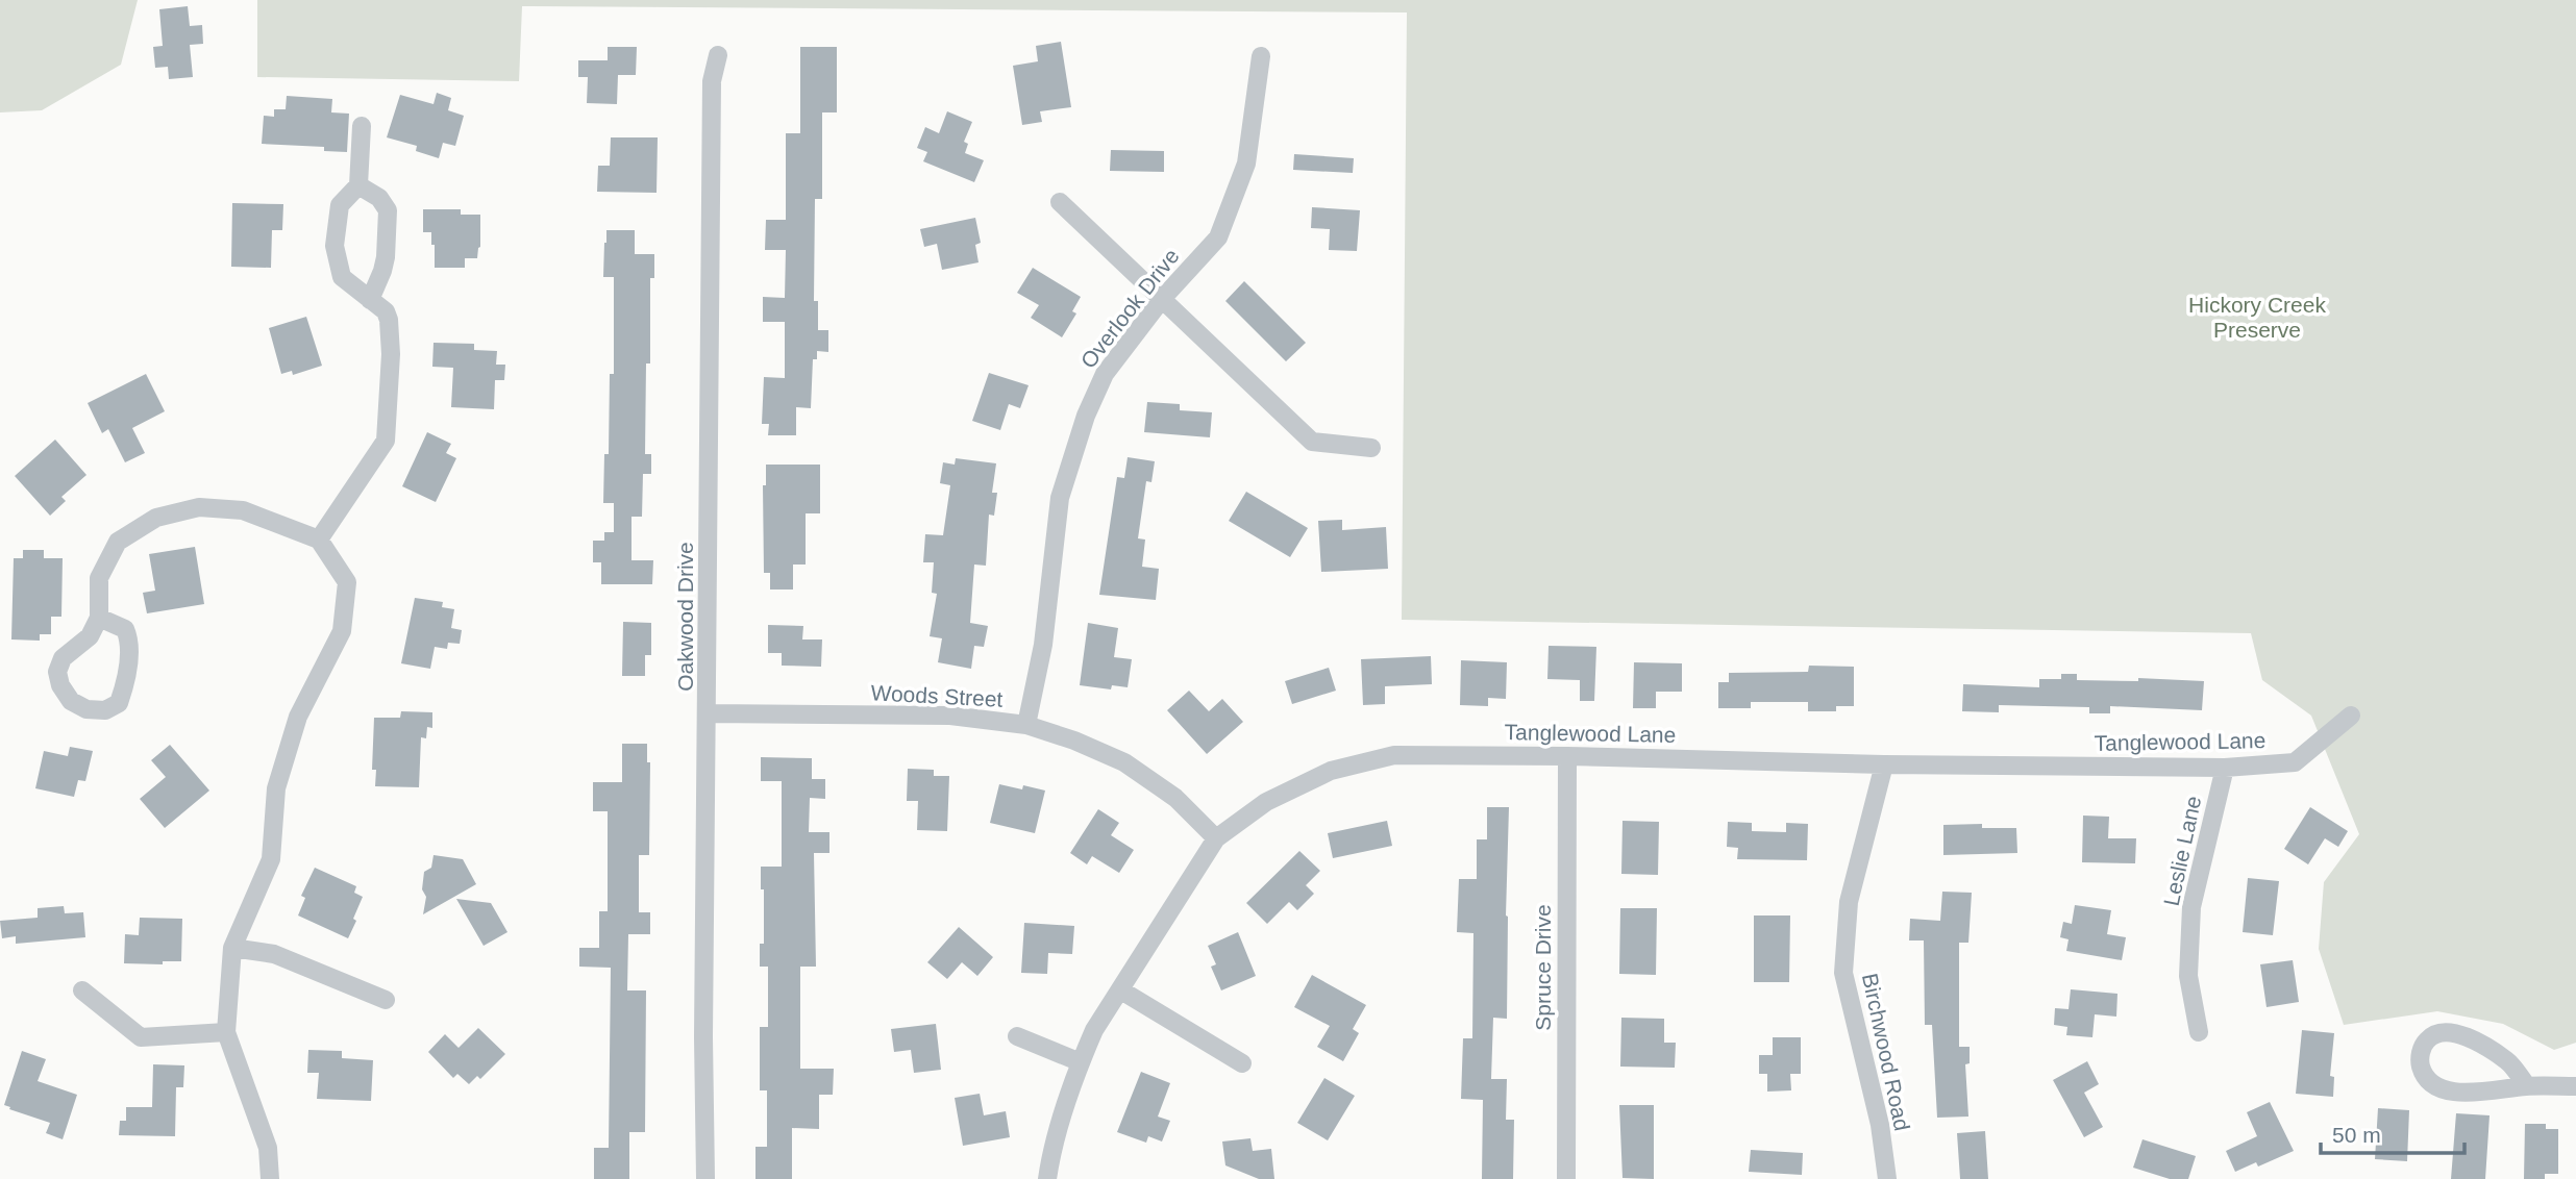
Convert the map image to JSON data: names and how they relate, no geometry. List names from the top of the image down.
{
  "streets": {
    "street": [
      "Overlook Drive",
      "Oakwood Drive",
      "Woods Street",
      "Tanglewood Lane",
      "Leslie Lane",
      "Spruce Drive",
      "Birchwood Road"
    ]
  },
  "crossings": [
    ["Overlook Drive", "Woods Street"],
    ["Oakwood Drive", "Woods Street"],
    ["Woods Street", "Tanglewood Lane"],
    ["Tanglewood Lane", "Leslie Lane"],
    ["Tanglewood Lane", "Spruce Drive"],
    ["Tanglewood Lane", "Birchwood Road"]
  ],
  "parks": ["Hickory Creek Preserve"],
  "scale_bar": "50 m"
}
